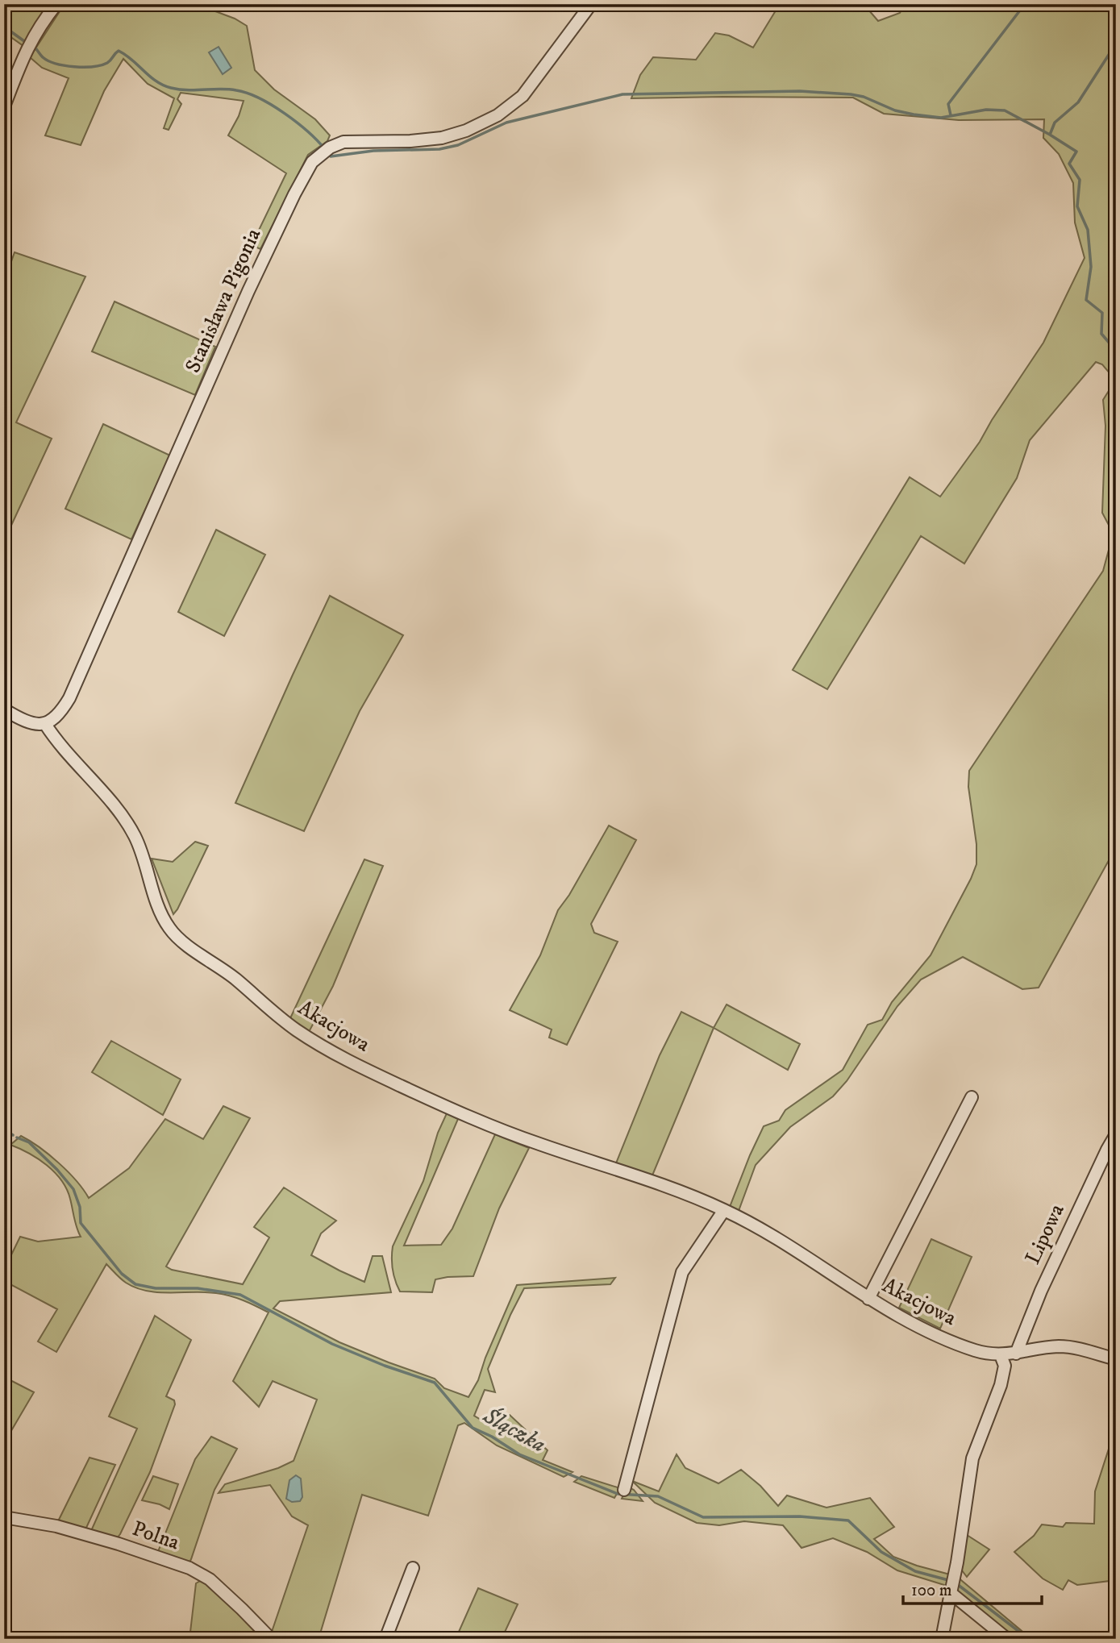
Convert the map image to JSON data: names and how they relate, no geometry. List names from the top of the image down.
{
  "streets": {
    "street": [
      "Stanisława Pigonia",
      "Akacjowa",
      "Lipowa",
      "Polna"
    ]
  },
  "crossings": [
    ["Stanisława Pigonia", "Akacjowa"],
    ["Akacjowa", "Lipowa"]
  ],
  "water": ["Ślączka"],
  "scale_bar": "100 m"
}
